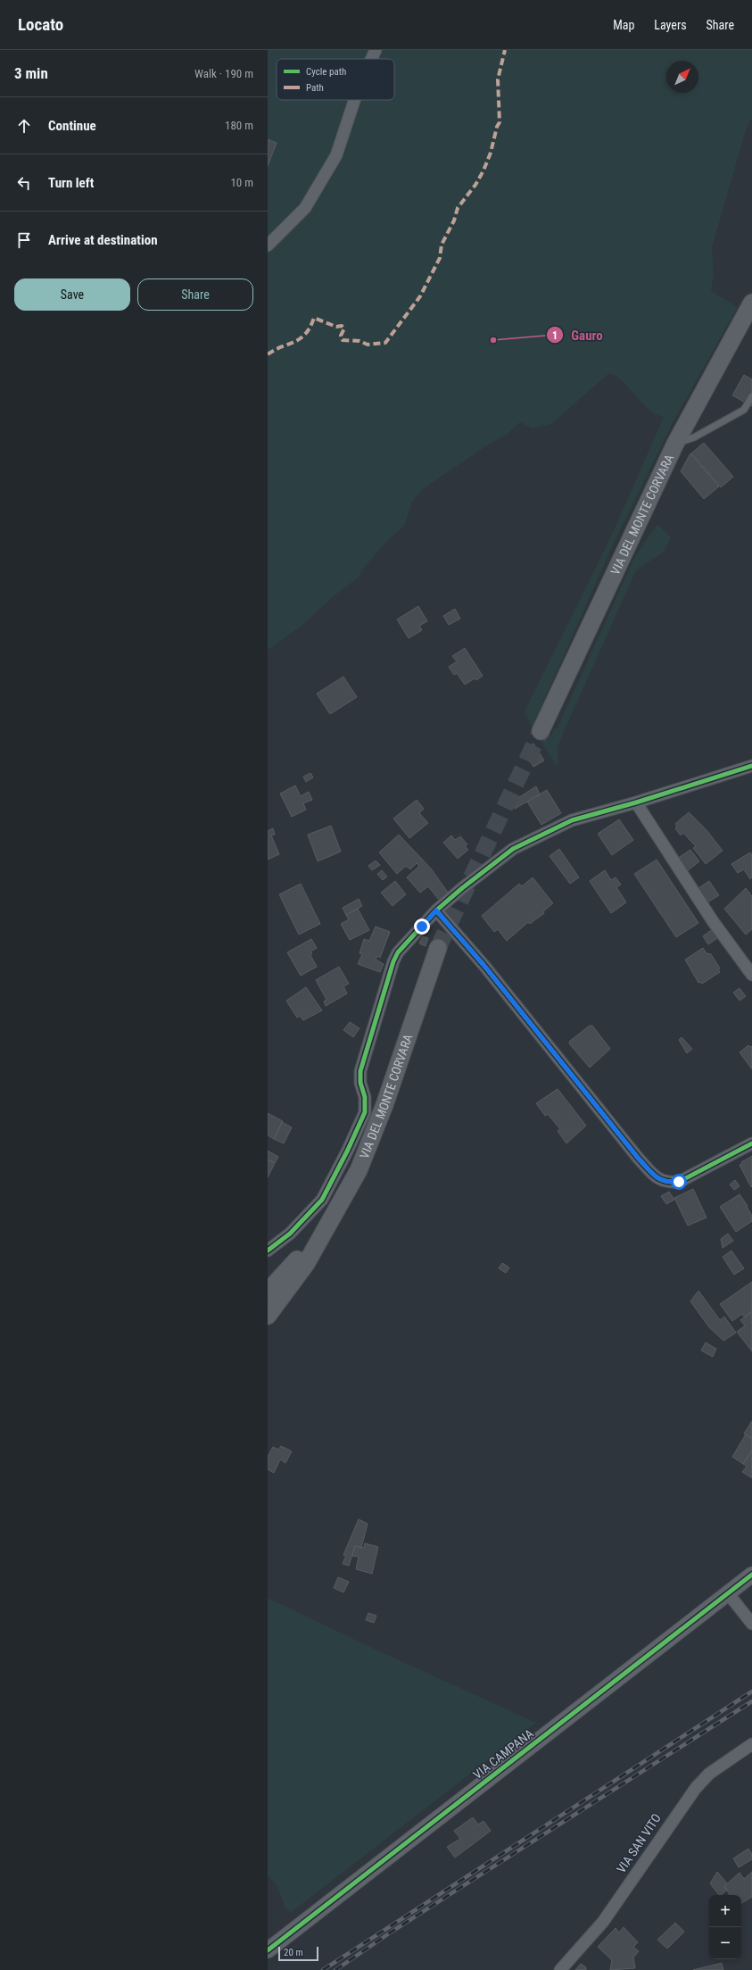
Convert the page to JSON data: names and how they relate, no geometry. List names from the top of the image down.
{
  "streets": {
    "main road": ["VIA DEL MONTE CORVARA"],
    "street": ["VIA CAMPANA", "VIA SAN VITO"]
  },
  "places": ["Gauro"],
  "legend": ["Cycle path", "Path"],
  "scale_bar": "20 m",
  "north": "top right",
  "page": {
    "header": "Locato",
    "nav": ["Map", "Layers", "Share"],
    "heading": ["3 min", "Walk · 190 m"],
    "list": [
      ["Continue", "180 m"],
      ["Turn left", "10 m"],
      "Arrive at destination"
    ],
    "buttons": ["Save", "Share"],
    "map_buttons": ["+", "−"],
    "scale": "20 m"
  }
}
